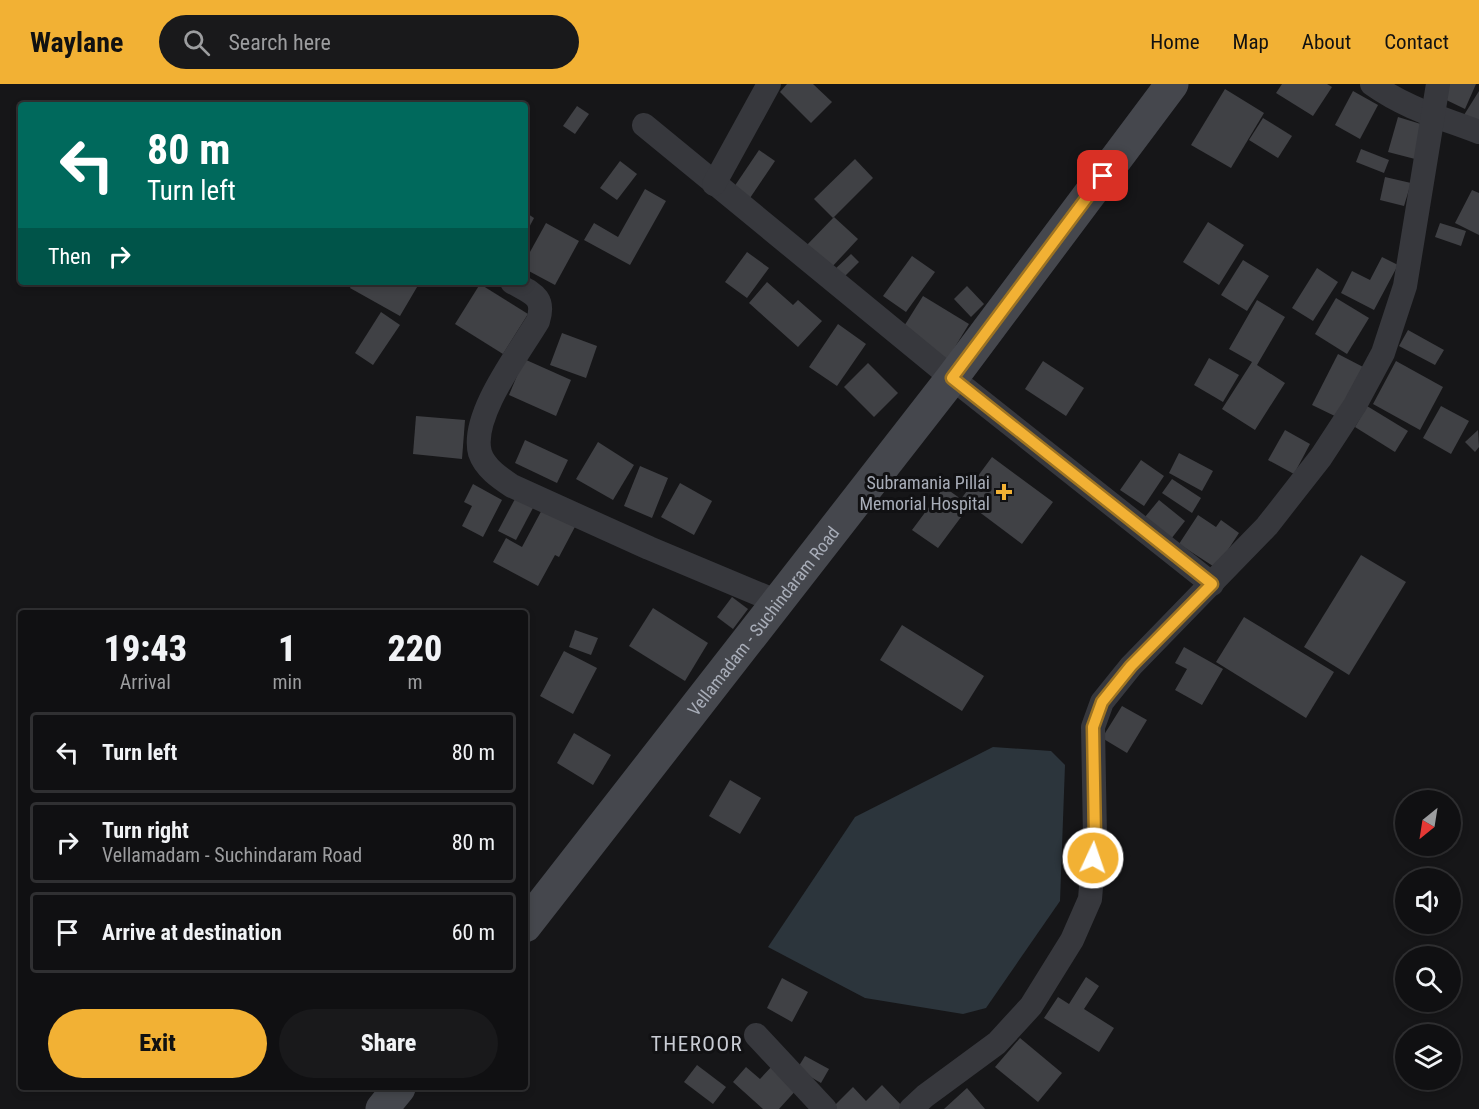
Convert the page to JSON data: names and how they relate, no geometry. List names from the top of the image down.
{
  "streets": {
    "main road": ["Vellamadam - Suchindaram Road"]
  },
  "districts": ["THEROOR"],
  "places": {
    "health": ["Subramania Pillai Memorial Hospital"]
  },
  "north": "bottom left",
  "page": {
    "header": "Waylane",
    "search": "Search here",
    "nav": [
      "Home",
      "Map",
      "About",
      "Contact"
    ],
    "turn": ["80 m", "Turn left"],
    "then": "Then",
    "eta": [
      "19:43",
      "Arrival",
      "1",
      "min",
      "220",
      "m"
    ],
    "list": [
      {
        "name": "Turn left",
        "value": "80 m"
      },
      {
        "name": "Turn right",
        "note": "Vellamadam - Suchindaram Road",
        "value": "80 m"
      },
      {
        "name": "Arrive at destination",
        "value": "60 m"
      }
    ],
    "buttons": ["Exit", "Share"]
  }
}
